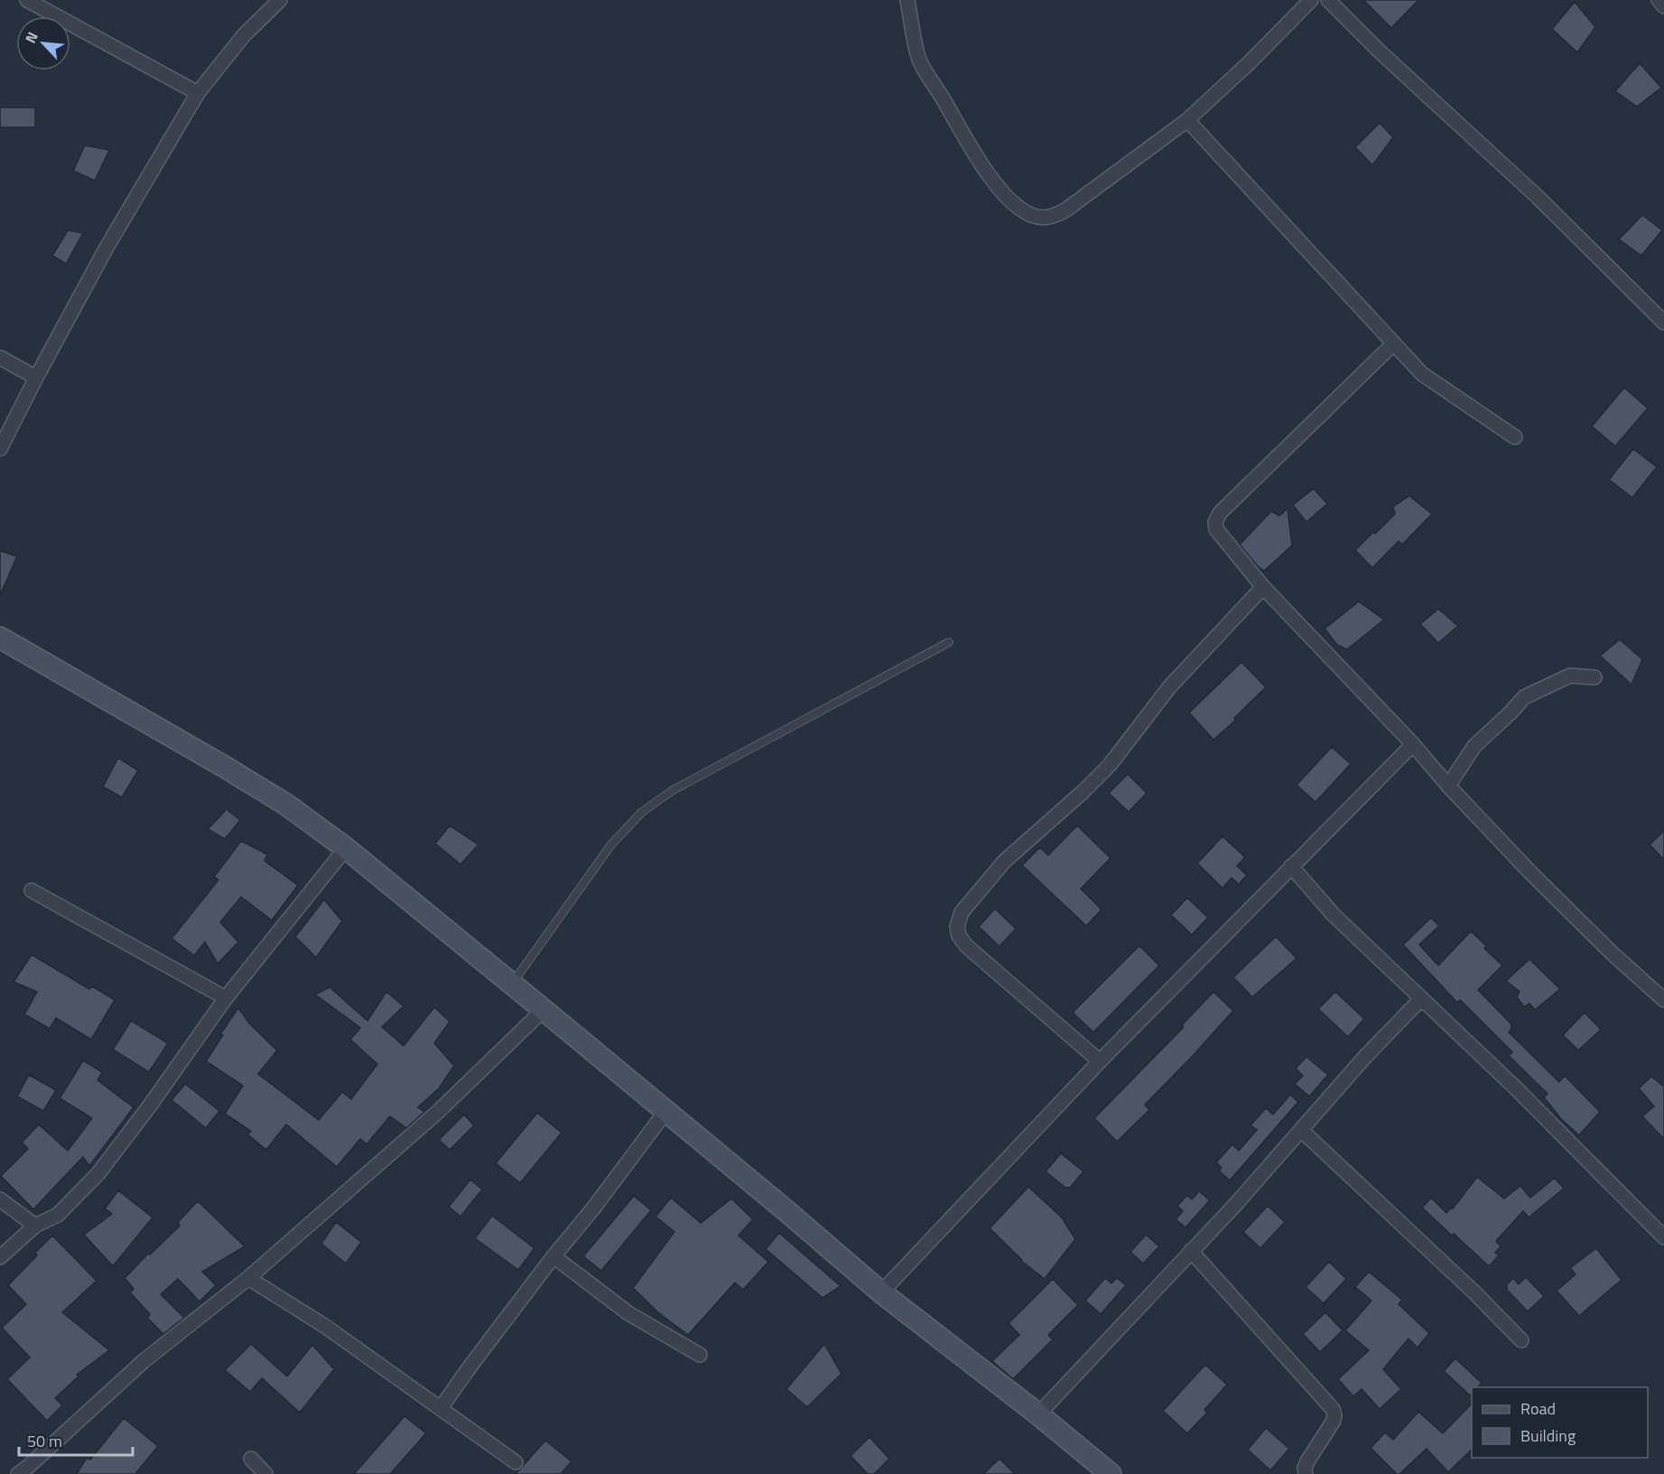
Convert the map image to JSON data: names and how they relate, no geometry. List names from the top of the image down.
{
  "legend": ["Road", "Building"],
  "scale_bar": "50 m",
  "north": "top left"
}
